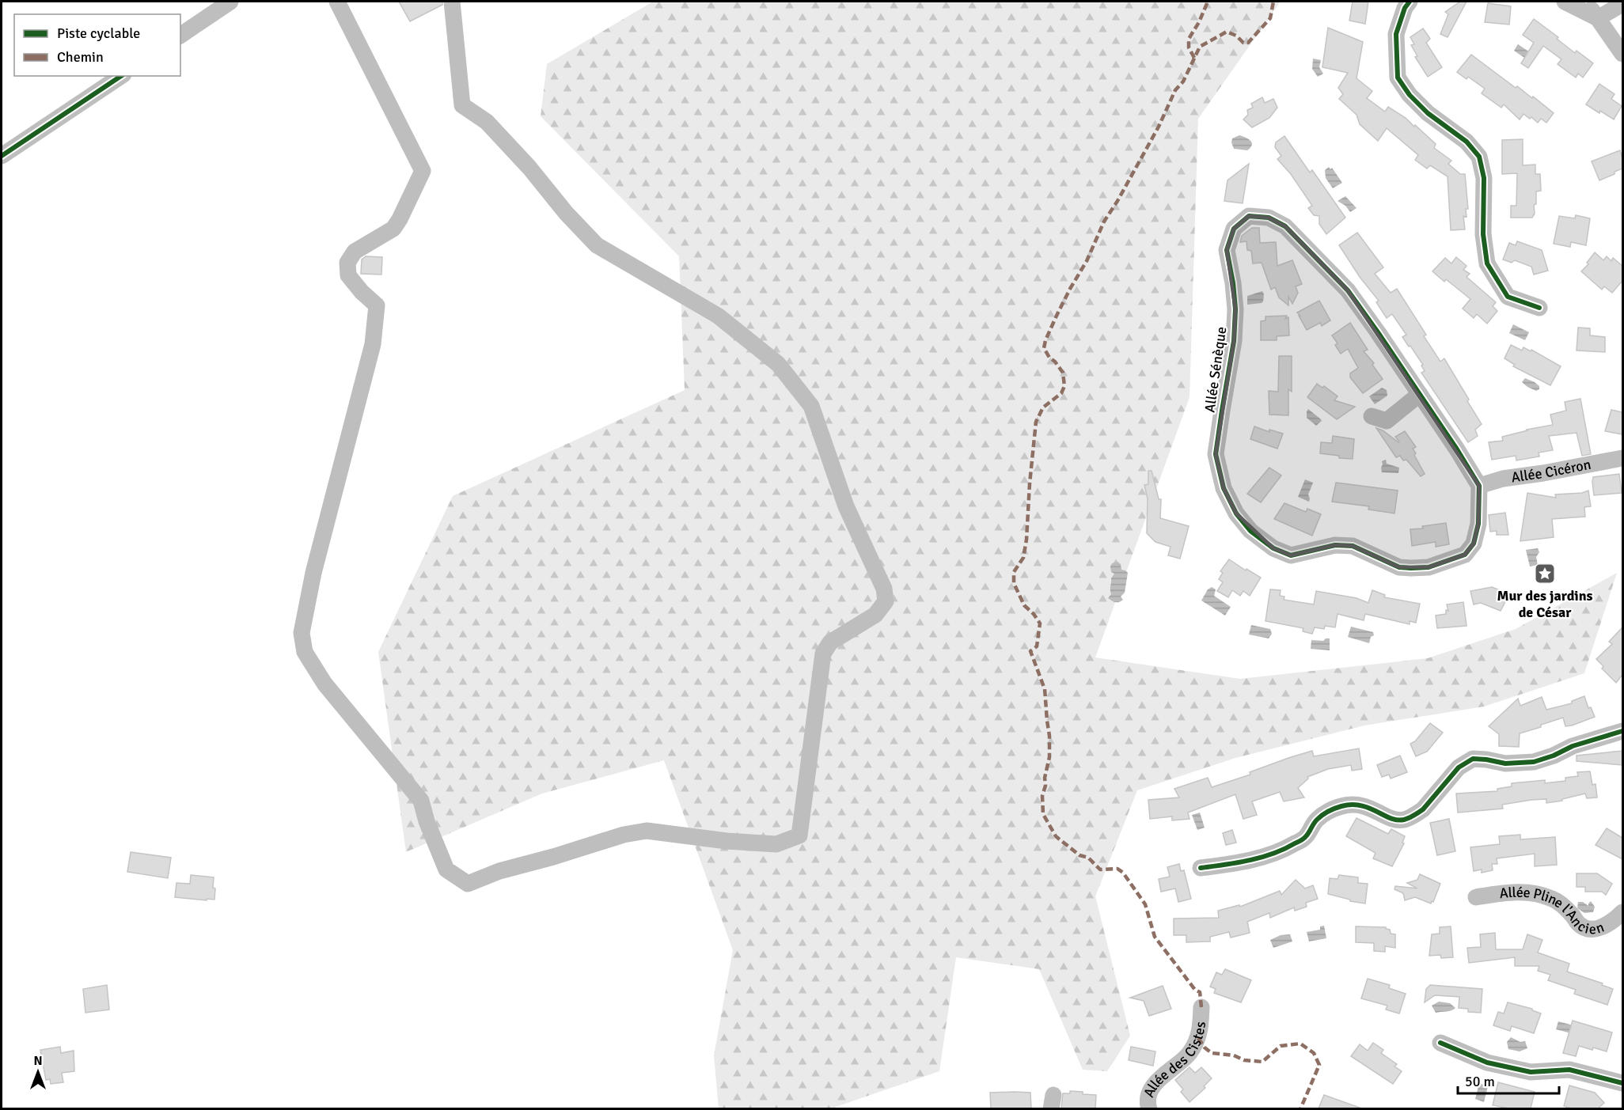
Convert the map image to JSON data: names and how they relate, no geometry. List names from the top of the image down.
{
  "streets": {
    "street": [
      "Allée Sénèque",
      "Allée Cicéron",
      "Allée Pline l'Ancien",
      "Allée des Cistes"
    ]
  },
  "crossings": [
    ["Allée Sénèque", "Allée Cicéron"]
  ],
  "places": {
    "place": ["Mur des jardins de César"]
  },
  "legend": ["Piste cyclable", "Chemin"],
  "scale_bar": "50 m",
  "north": "top"
}
